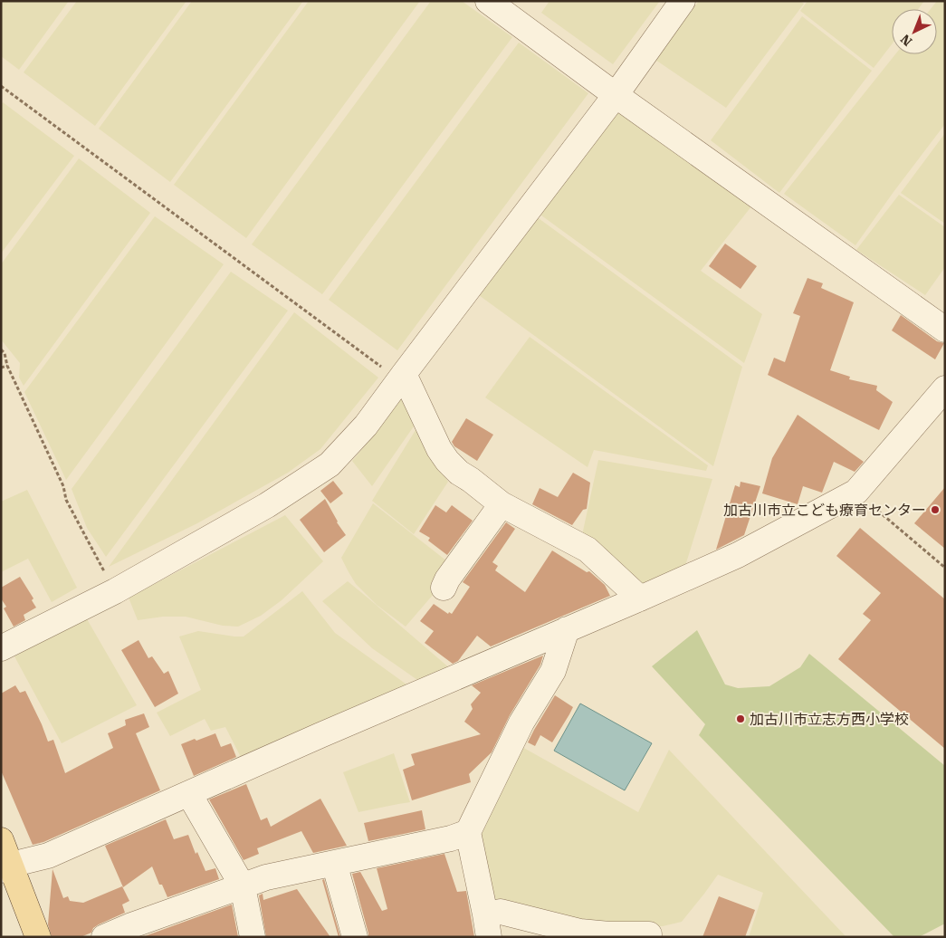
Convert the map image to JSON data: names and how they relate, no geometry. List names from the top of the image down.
{
  "places": ["加古川市立こども療育センター", "加古川市立志方西小学校"],
  "north": "bottom left"
}
